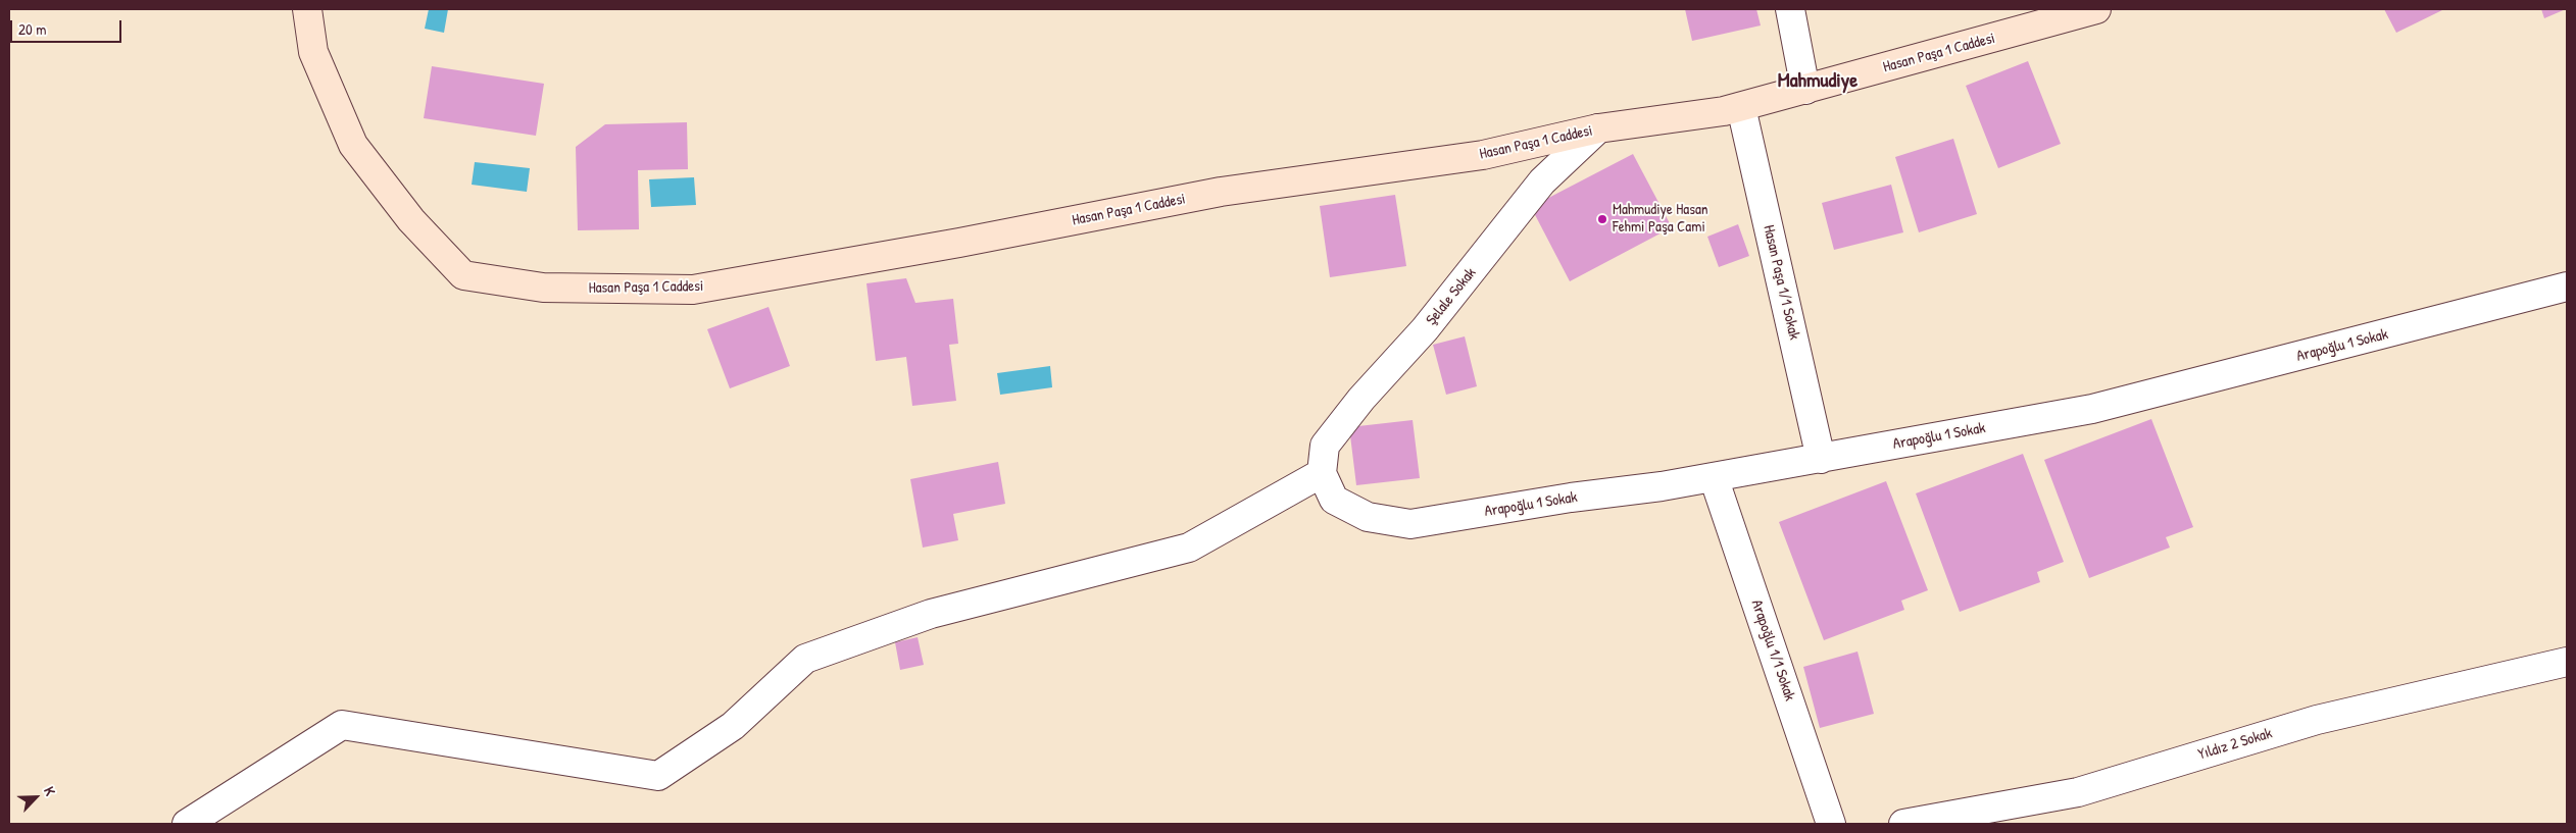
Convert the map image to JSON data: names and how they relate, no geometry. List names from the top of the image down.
{
  "streets": {
    "street": [
      "Hasan Paşa 1 Caddesi",
      "Hasan Paşa 1/1 Sokak",
      "Şelale Sokak",
      "Arapoğlu 1 Sokak",
      "Arapoğlu 1/1 Sokak",
      "Yıldız 2 Sokak"
    ]
  },
  "crossings": [
    ["Hasan Paşa 1 Caddesi", "Hasan Paşa 1/1 Sokak"],
    ["Hasan Paşa 1 Caddesi", "Şelale Sokak"],
    ["Hasan Paşa 1/1 Sokak", "Arapoğlu 1 Sokak"],
    ["Şelale Sokak", "Arapoğlu 1 Sokak"],
    ["Arapoğlu 1 Sokak", "Arapoğlu 1/1 Sokak"]
  ],
  "districts": ["Mahmudiye"],
  "places": ["Mahmudiye Hasan Fehmi Paşa Cami"],
  "scale_bar": "20 m",
  "north": "top right"
}
